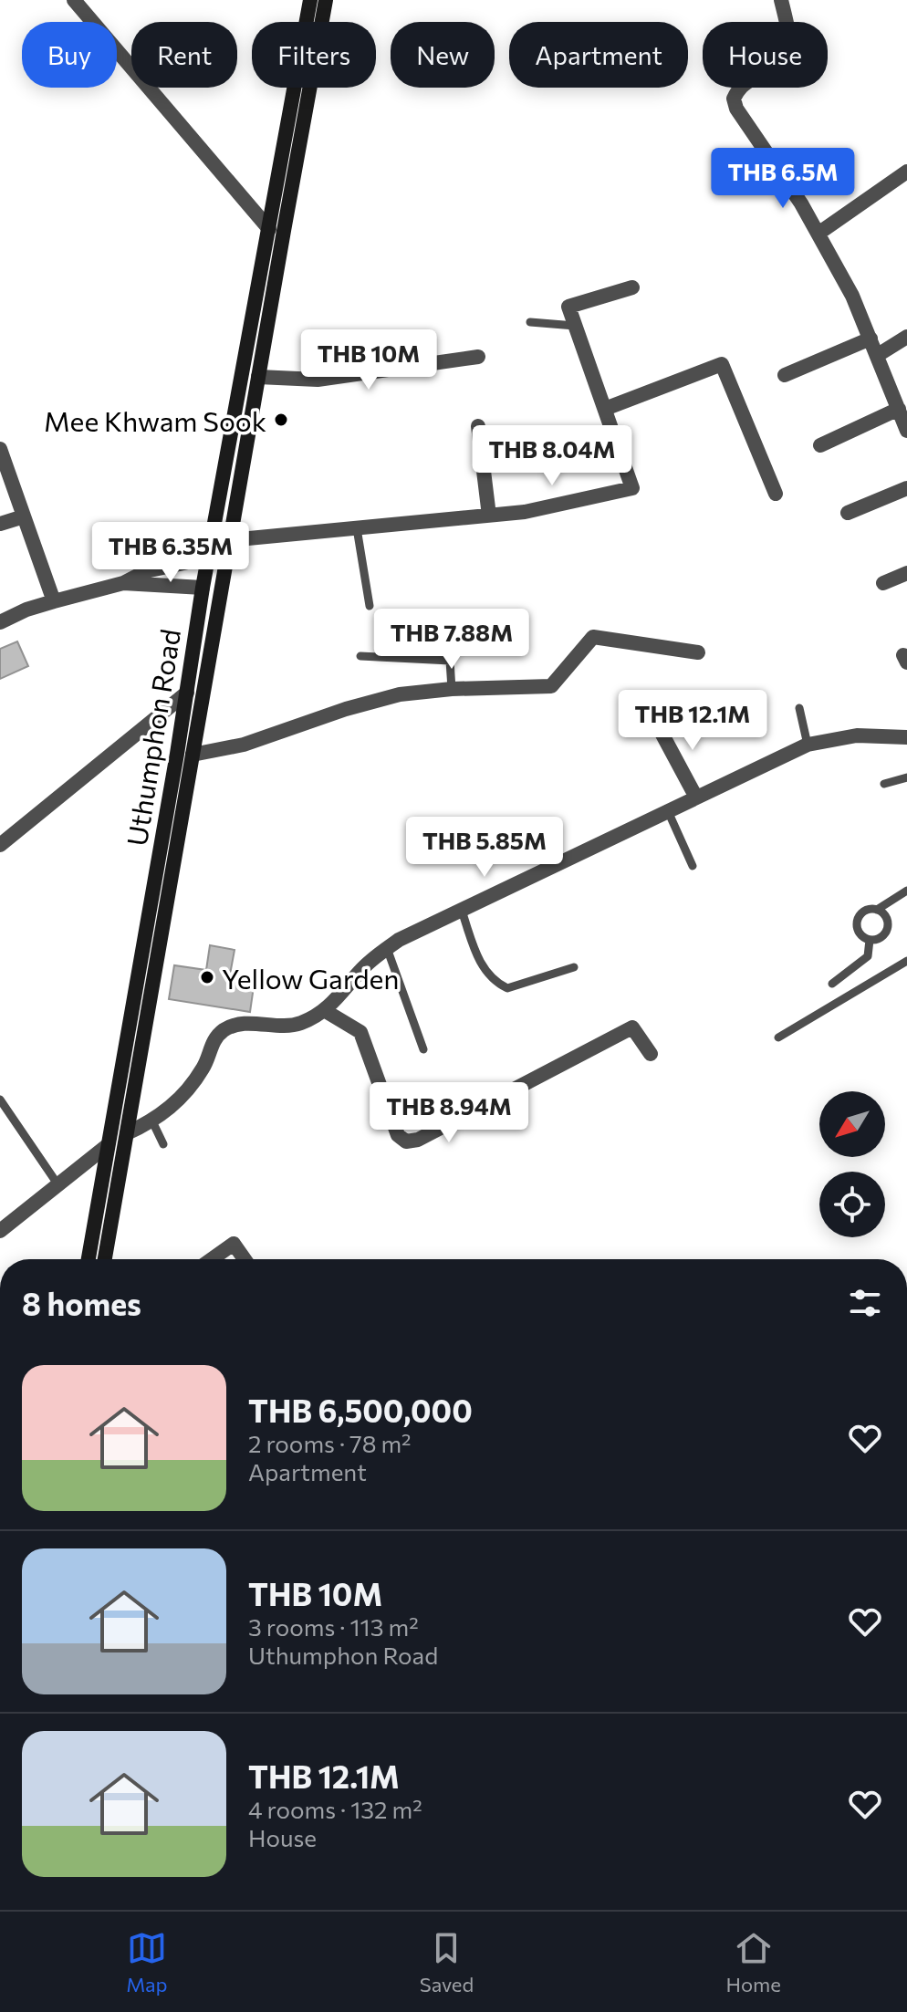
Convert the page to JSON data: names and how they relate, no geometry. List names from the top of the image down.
{
  "streets": {
    "street": ["Uthumphon Road"]
  },
  "places": ["Mee Khwam Sook", "Yellow Garden"],
  "north": "bottom left",
  "page": {
    "chip": [
      "Buy",
      "Rent",
      "Filters",
      "New",
      "Apartment",
      "House"
    ],
    "price": [
      "THB 6.5M",
      "THB 10M",
      "THB 8.04M",
      "THB 6.35M",
      "THB 7.88M",
      "THB 12.1M",
      "THB 5.85M",
      "THB 8.94M"
    ],
    "heading": "8 homes",
    "list": [
      {
        "name": "THB 6,500,000",
        "note": "2 rooms · 78 m² · Apartment"
      },
      {
        "name": "THB 10M",
        "note": "3 rooms · 113 m² · Uthumphon Road"
      },
      {
        "name": "THB 12.1M",
        "note": "4 rooms · 132 m² · House"
      }
    ],
    "tabs": ["Map", "Saved", "Home"]
  }
}
